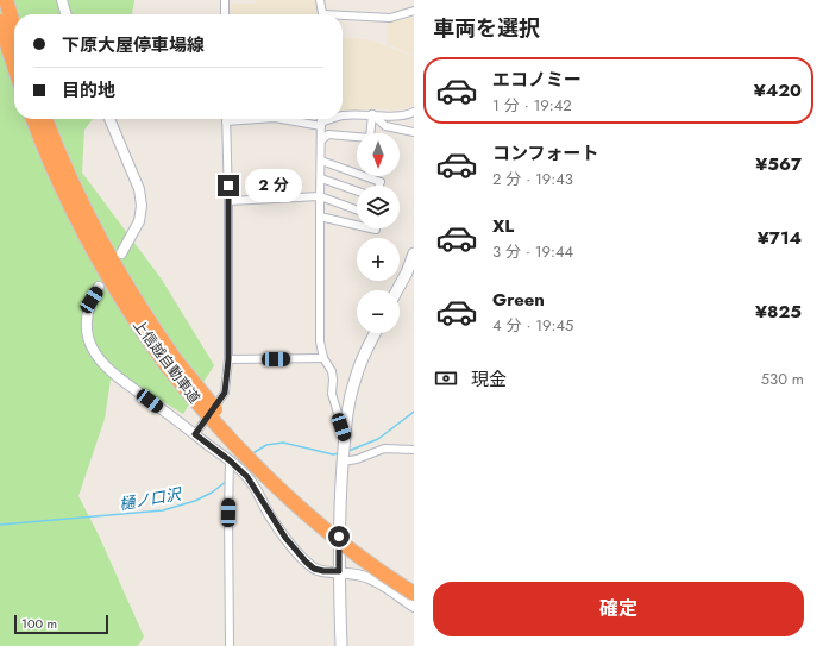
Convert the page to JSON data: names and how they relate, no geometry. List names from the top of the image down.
{
  "streets": {
    "highway": ["上信越自動車道"]
  },
  "water": ["樋ノ口沢"],
  "scale_bar": "100 m",
  "north": "bottom",
  "page": {
    "heading": "車両を選択",
    "banner": ["下原大屋停車場線", "目的地"],
    "list": [
      {
        "name": "エコノミー",
        "note": "1 分 · 19:42",
        "value": "¥420"
      },
      {
        "name": "コンフォート",
        "note": "2 分 · 19:43",
        "value": "¥567"
      },
      {
        "name": "XL",
        "note": "3 分 · 19:44",
        "value": "¥714"
      },
      {
        "name": "Green",
        "note": "4 分 · 19:45",
        "value": "¥825"
      }
    ],
    "map_buttons": ["+", "−"],
    "bubble": "2 分",
    "pay": ["現金", "530 m"],
    "buttons": "確定",
    "scale": "100 m"
  }
}
